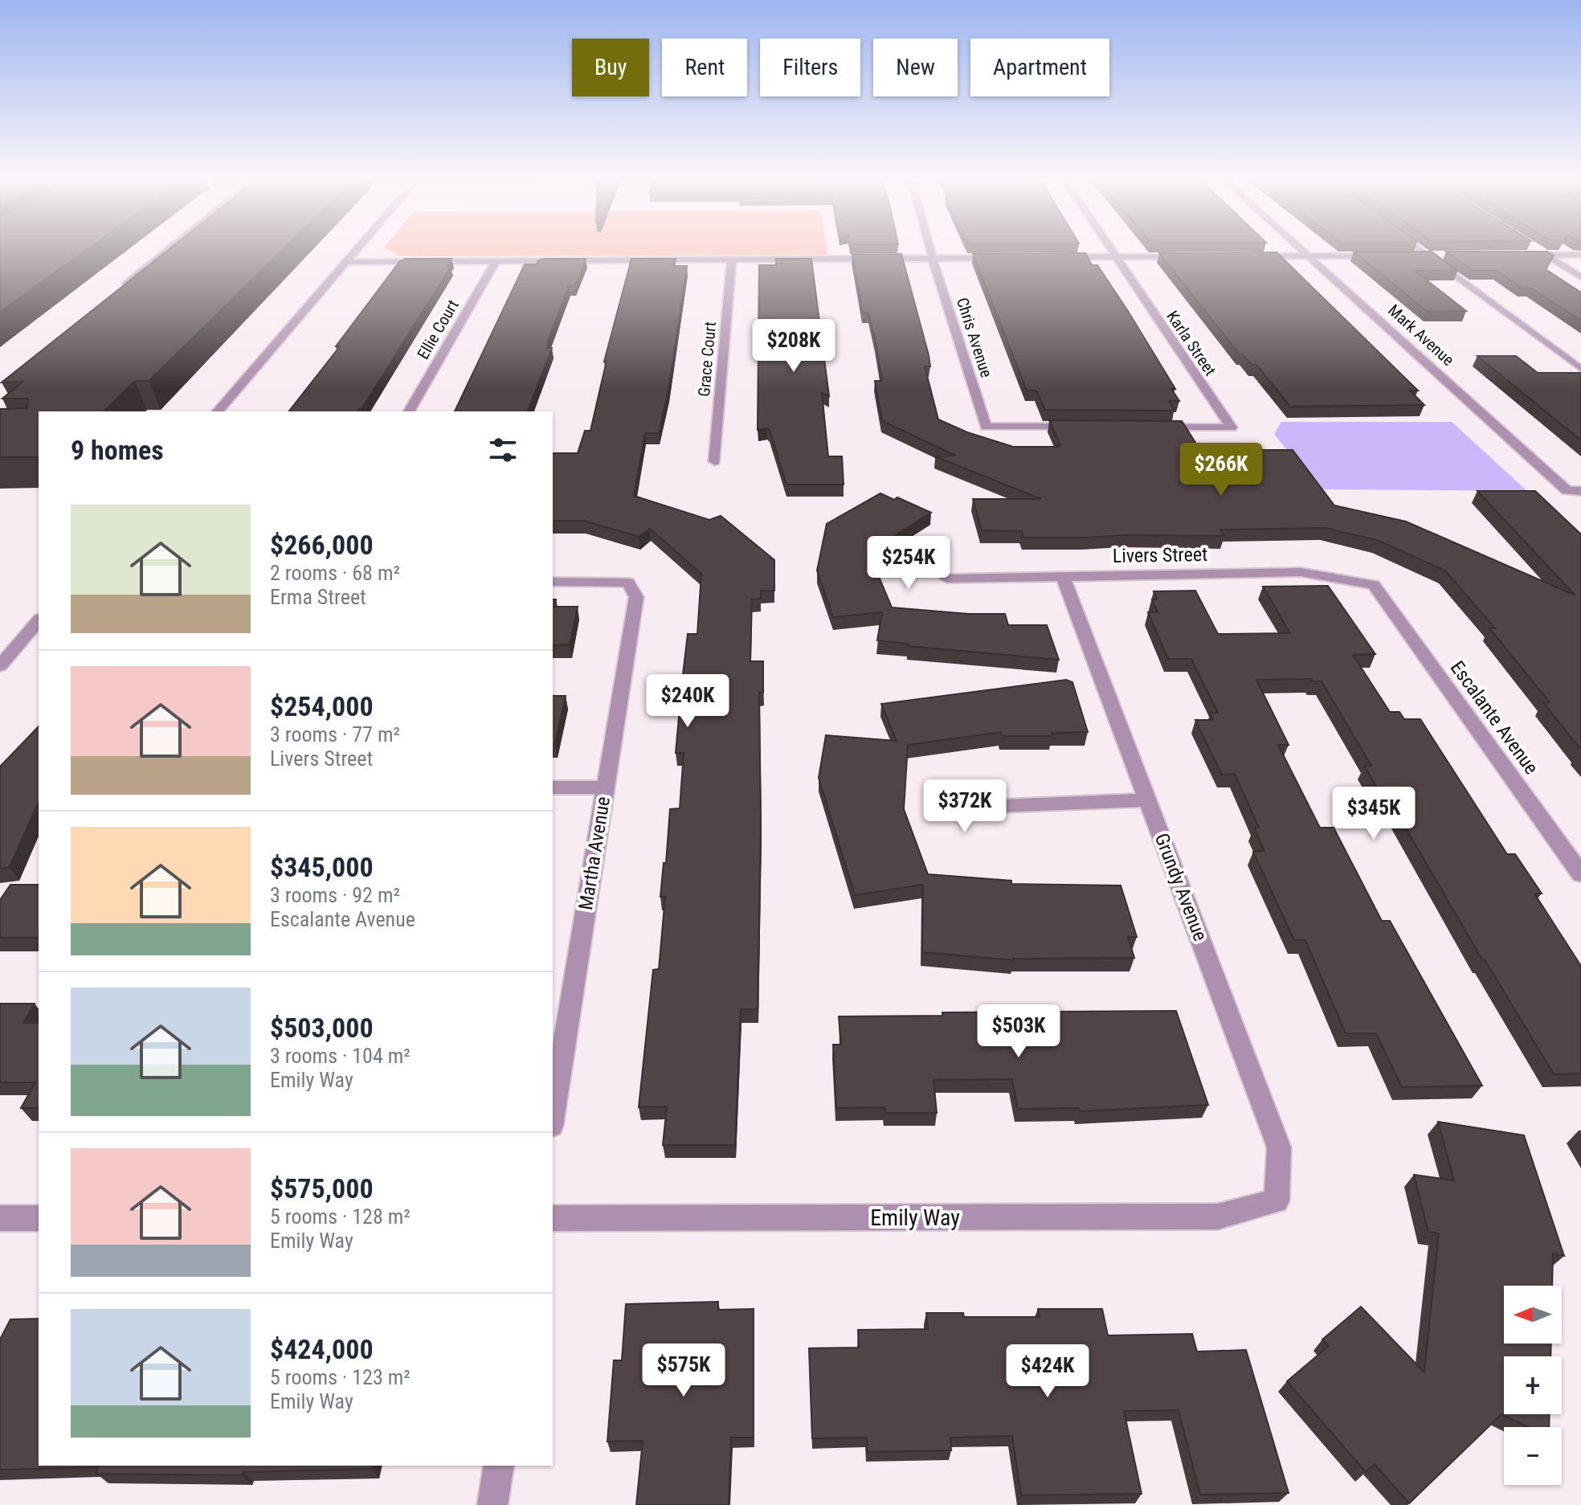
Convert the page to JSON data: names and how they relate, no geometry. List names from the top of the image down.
{
  "streets": {
    "street": [
      "Ellie Court",
      "Mark Avenue",
      "Chris Avenue",
      "Karla Street",
      "Grace Court",
      "Livers Street",
      "Escalante Avenue",
      "Martha Avenue",
      "Grundy Avenue",
      "Emily Way"
    ]
  },
  "crossings": [
    ["Livers Street", "Escalante Avenue"],
    ["Livers Street", "Grundy Avenue"],
    ["Grundy Avenue", "Emily Way"]
  ],
  "north": "left",
  "page": {
    "chip": [
      "Buy",
      "Rent",
      "Filters",
      "New",
      "Apartment"
    ],
    "price": [
      "$208K",
      "$266K",
      "$254K",
      "$240K",
      "$372K",
      "$345K",
      "$503K",
      "$575K",
      "$424K"
    ],
    "heading": "9 homes",
    "list": [
      {
        "name": "$266,000",
        "note": "2 rooms · 68 m² · Erma Street"
      },
      {
        "name": "$254,000",
        "note": "3 rooms · 77 m² · Livers Street"
      },
      {
        "name": "$345,000",
        "note": "3 rooms · 92 m² · Escalante Avenue"
      },
      {
        "name": "$503,000",
        "note": "3 rooms · 104 m² · Emily Way"
      },
      {
        "name": "$575,000",
        "note": "5 rooms · 128 m² · Emily Way"
      },
      {
        "name": "$424,000",
        "note": "5 rooms · 123 m² · Emily Way"
      }
    ],
    "map_buttons": ["+", "−"]
  }
}
